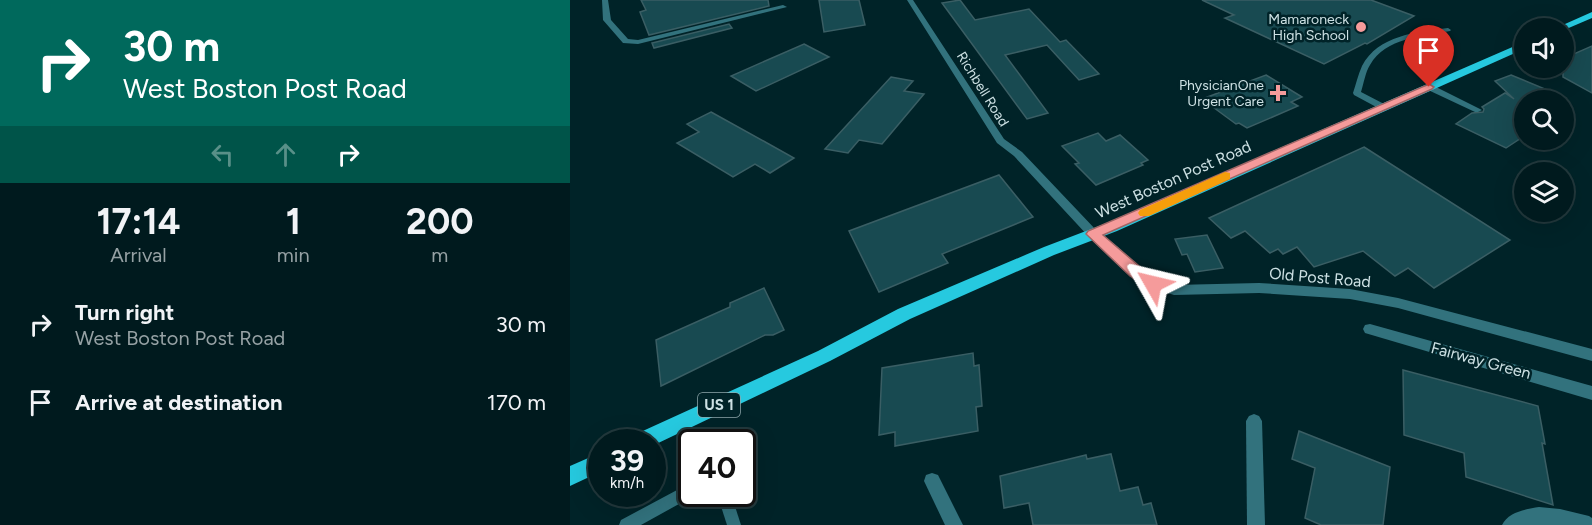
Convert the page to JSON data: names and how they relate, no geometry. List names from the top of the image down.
{
  "streets": {
    "main road": ["West Boston Post Road", "US 1"],
    "street": ["Richbell Road", "Old Post Road", "Fairway Green"]
  },
  "crossings": [
    ["Richbell Road", "West Boston Post Road"],
    ["Richbell Road", "Old Post Road"],
    ["West Boston Post Road", "Old Post Road"]
  ],
  "places": {
    "other": ["Mamaroneck High School"],
    "health": ["PhysicianOne Urgent Care"]
  },
  "page": {
    "turn": ["30 m", "West Boston Post Road"],
    "eta": [
      "17:14",
      "Arrival",
      "1",
      "min",
      "200",
      "m"
    ],
    "list": [
      {
        "name": "Turn right",
        "note": "West Boston Post Road",
        "value": "30 m"
      },
      {
        "name": "Arrive at destination",
        "value": "170 m"
      }
    ],
    "speed": "39 km/h",
    "limit": "40"
  }
}
